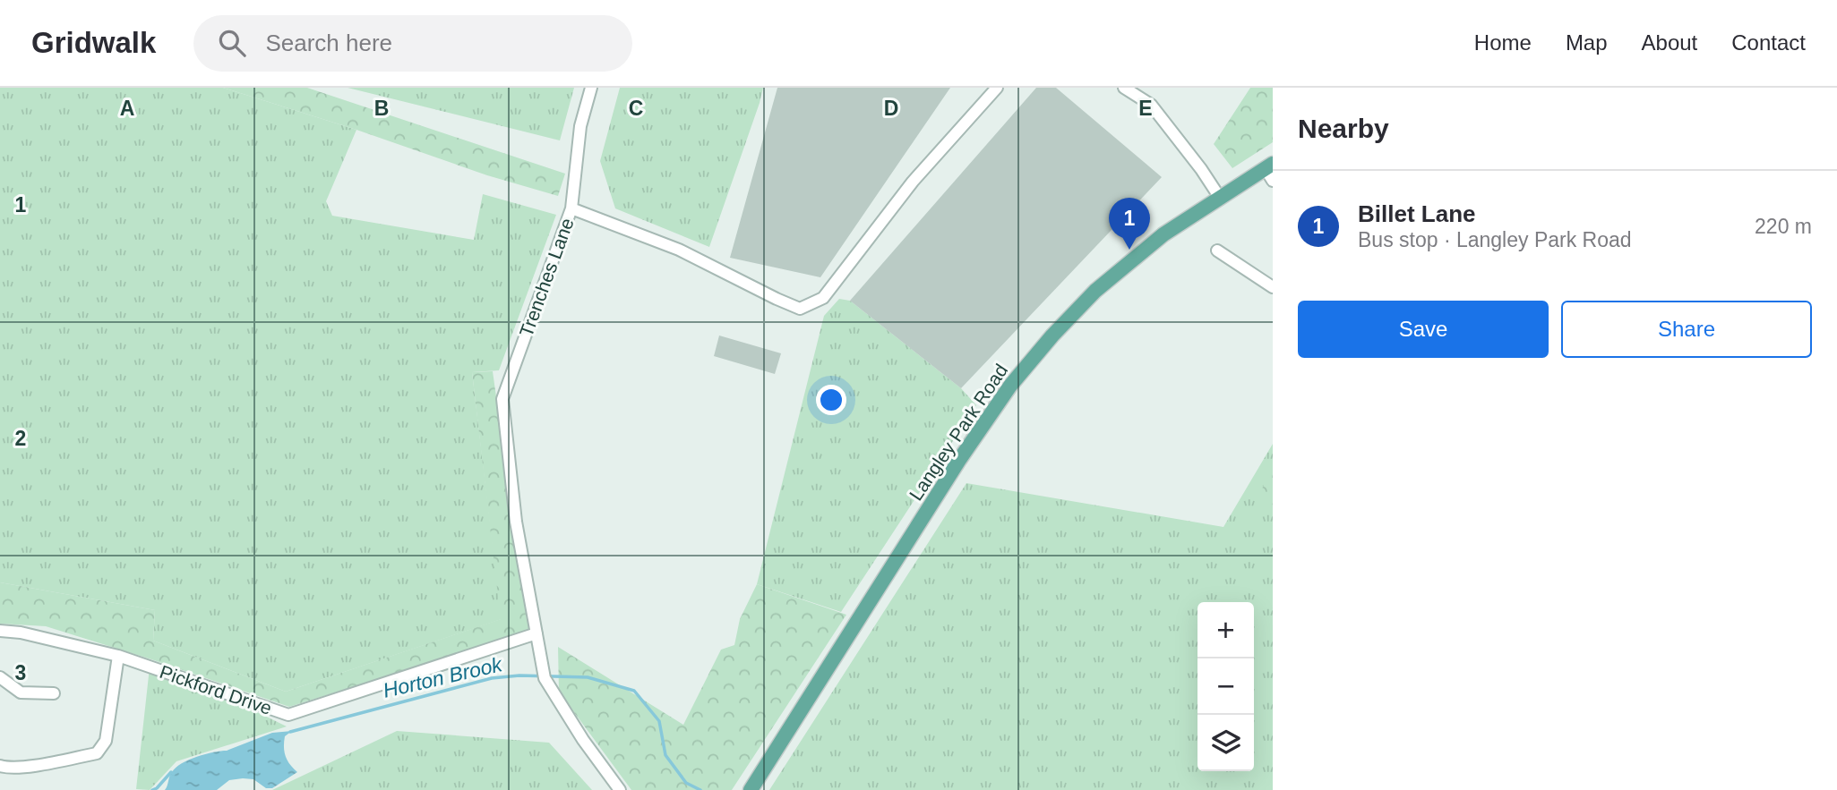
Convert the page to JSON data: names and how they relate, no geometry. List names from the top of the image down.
{
  "streets": {
    "main road": ["Langley Park Road"],
    "street": ["Trenches Lane", "Pickford Drive"]
  },
  "crossings": [
    ["Trenches Lane", "Pickford Drive"]
  ],
  "water": ["Horton Brook"],
  "page": {
    "header": "Gridwalk",
    "search": "Search here",
    "nav": [
      "Home",
      "Map",
      "About",
      "Contact"
    ],
    "heading": "Nearby",
    "list": [
      {
        "mark": "1",
        "name": "Billet Lane",
        "note": "Bus stop · Langley Park Road",
        "value": "220 m"
      }
    ],
    "pins": "1",
    "buttons": ["Save", "Share"],
    "map_buttons": ["+", "−"]
  },
  "grid": {
    "columns": [
      "A",
      "B",
      "C",
      "D",
      "E"
    ],
    "rows": ["1", "2", "3"]
  }
}
